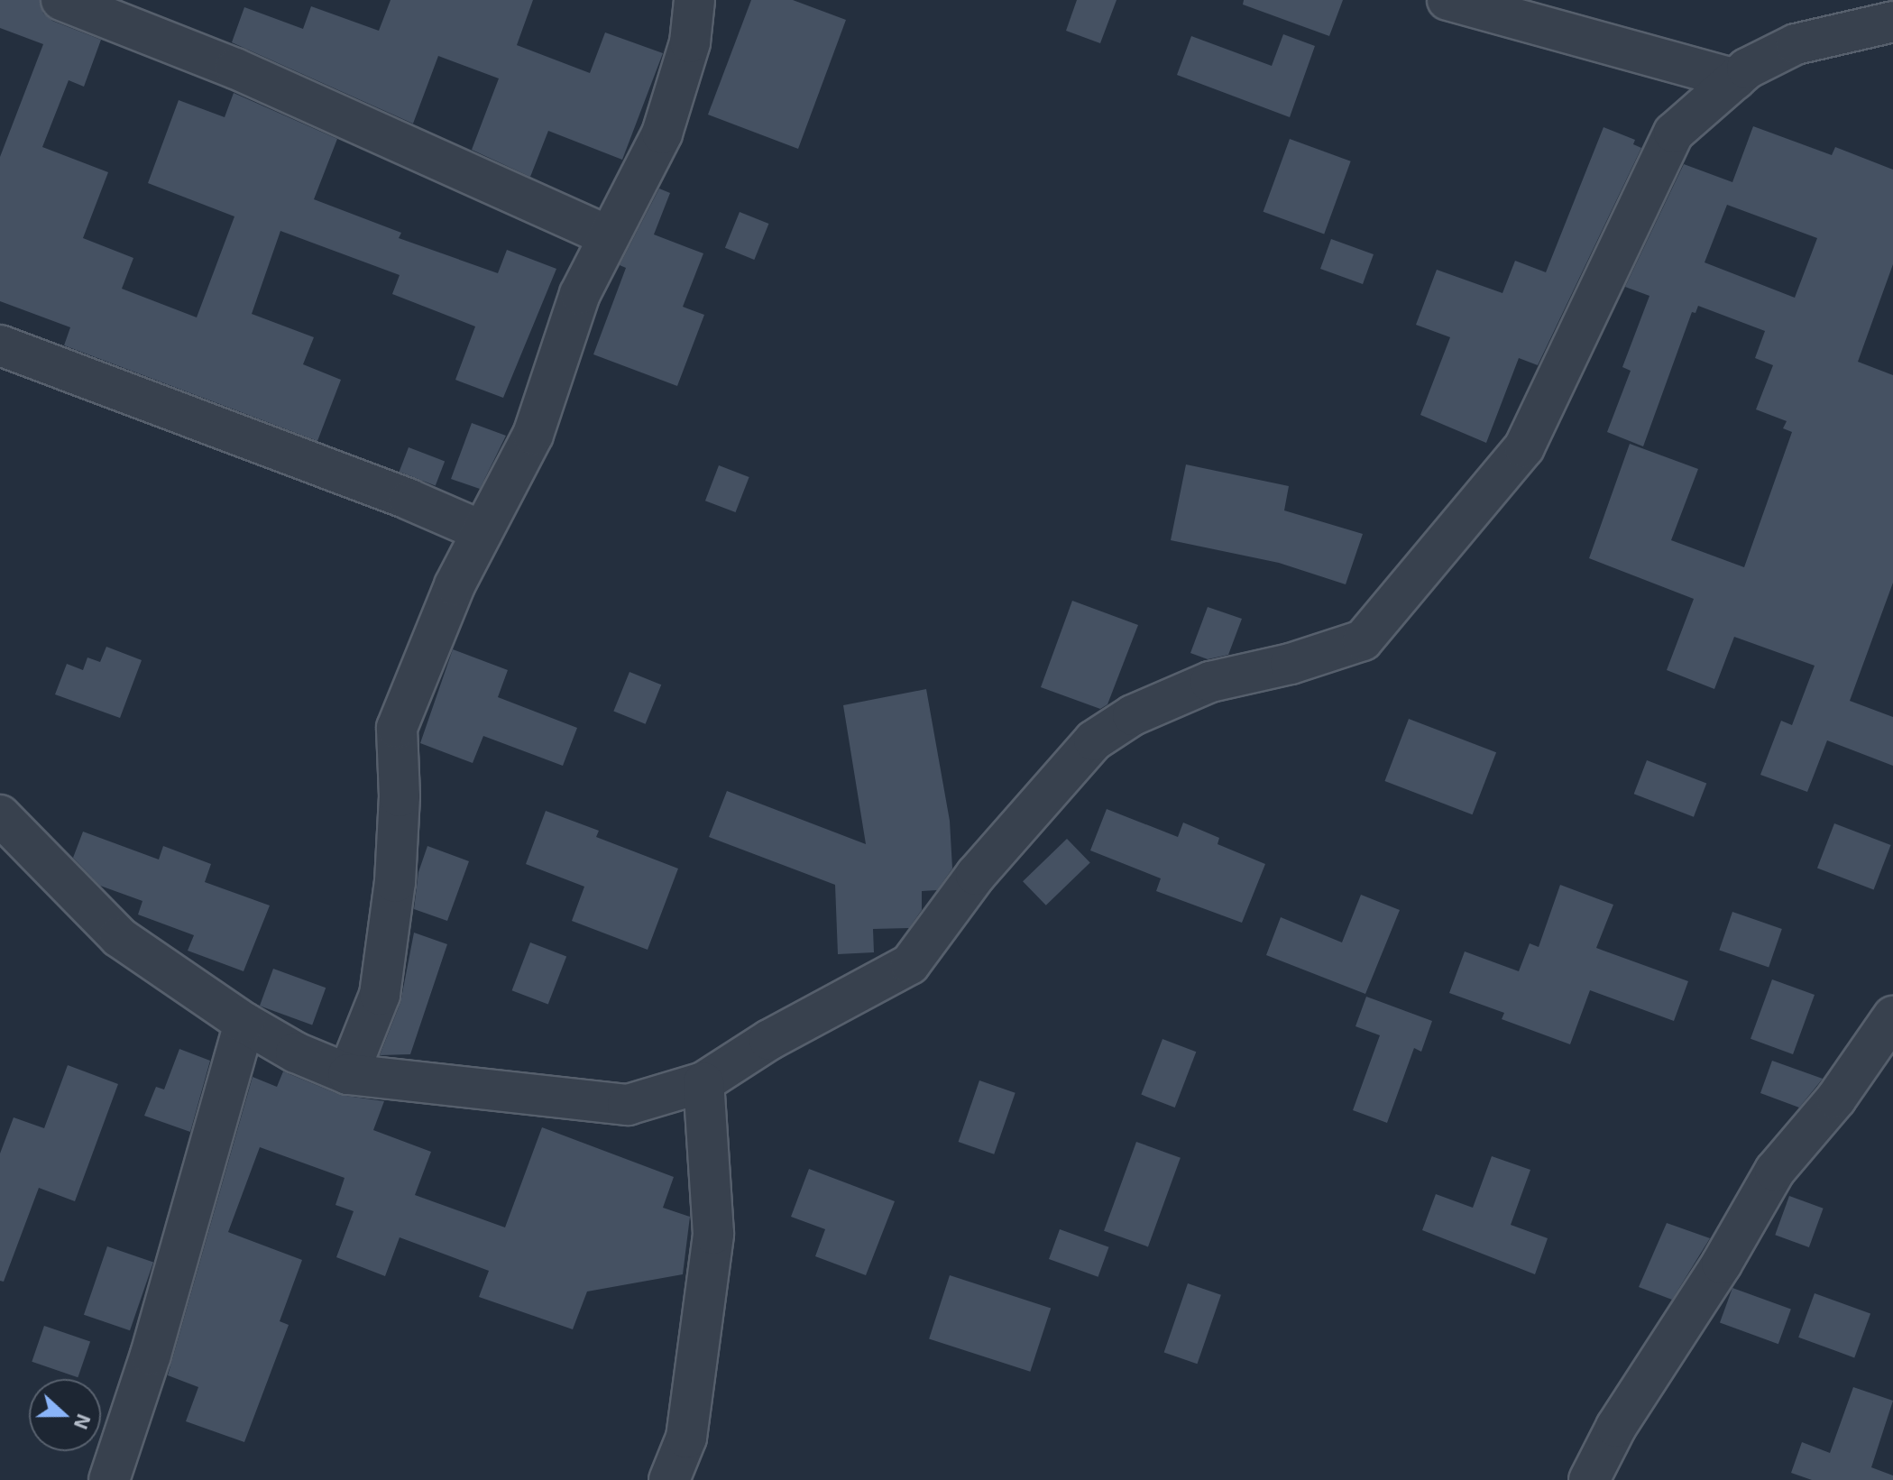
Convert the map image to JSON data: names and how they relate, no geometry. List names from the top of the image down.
{
  "north": "right"
}
